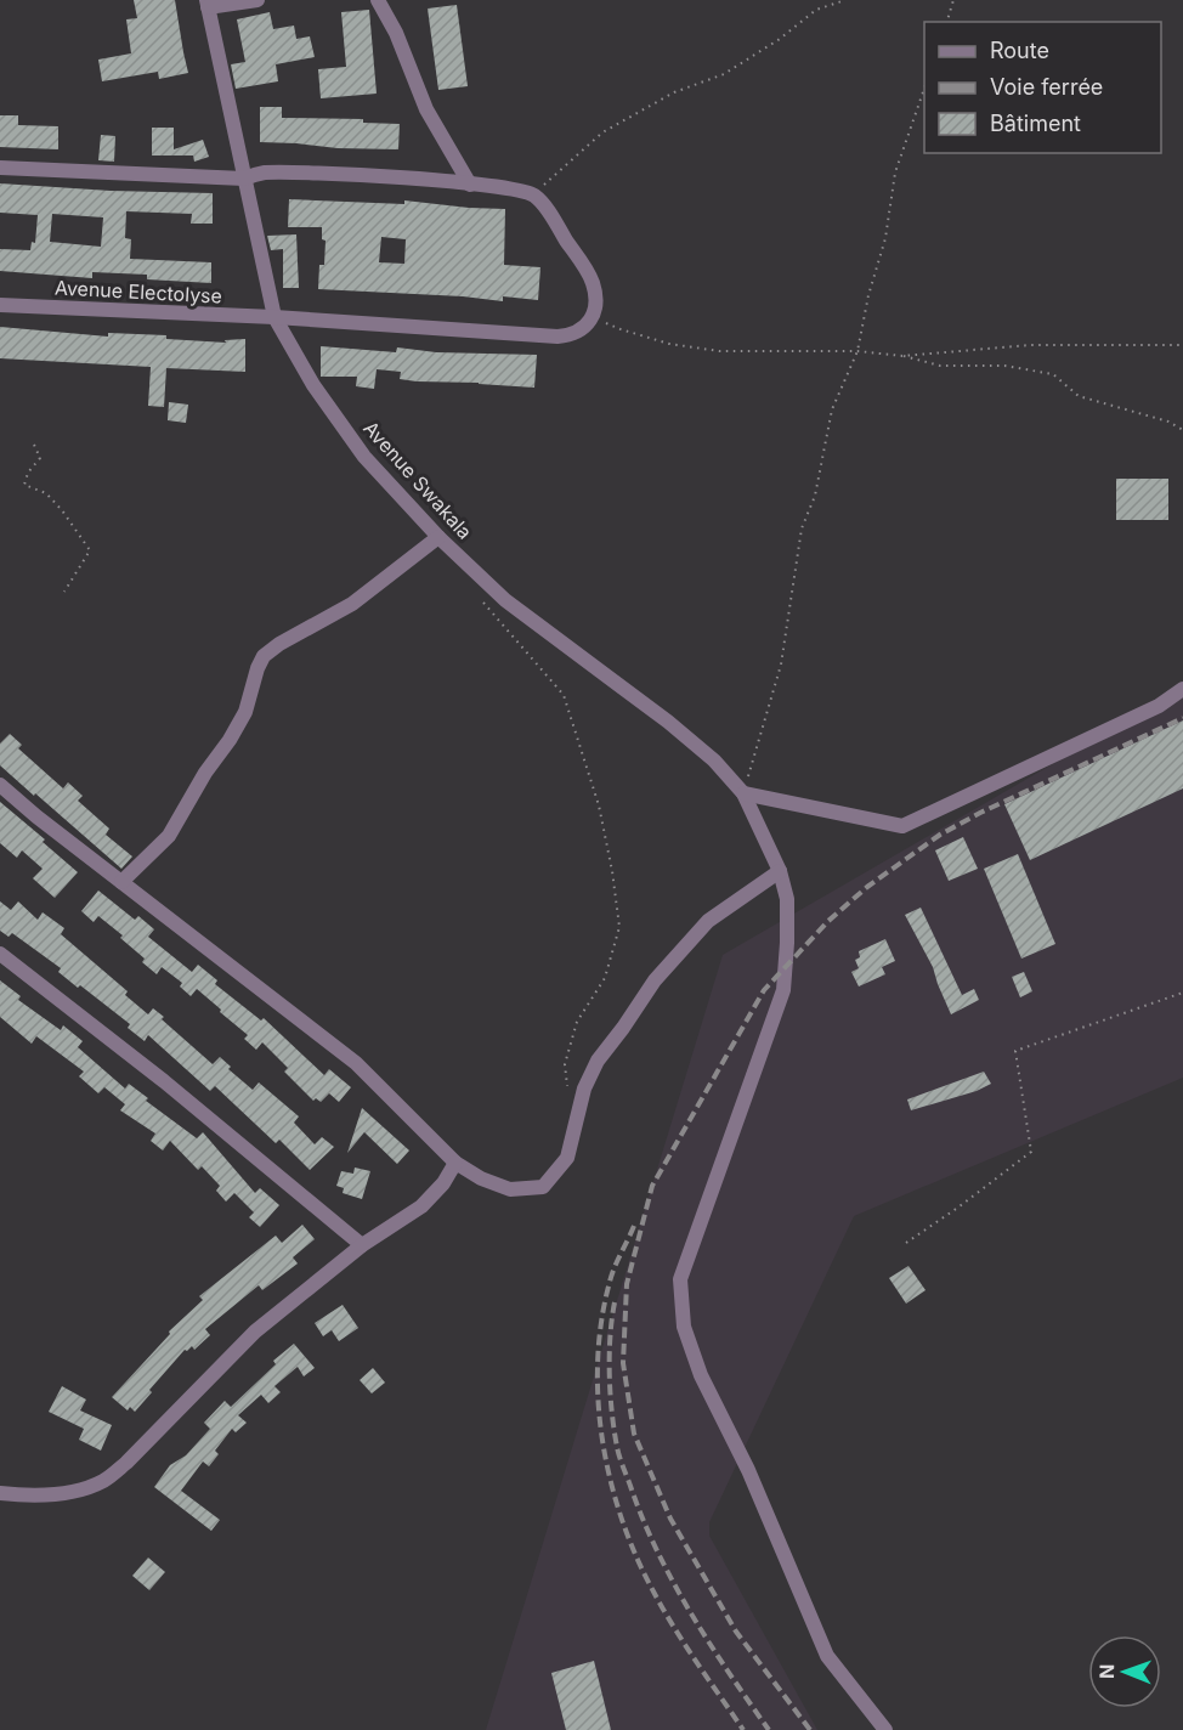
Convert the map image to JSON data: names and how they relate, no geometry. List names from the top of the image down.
{
  "streets": {
    "street": ["Avenue Electolyse", "Avenue Swakala"]
  },
  "crossings": [
    ["Avenue Electolyse", "Avenue Swakala"]
  ],
  "legend": ["Route", "Voie ferrée", "Bâtiment"],
  "north": "left"
}
